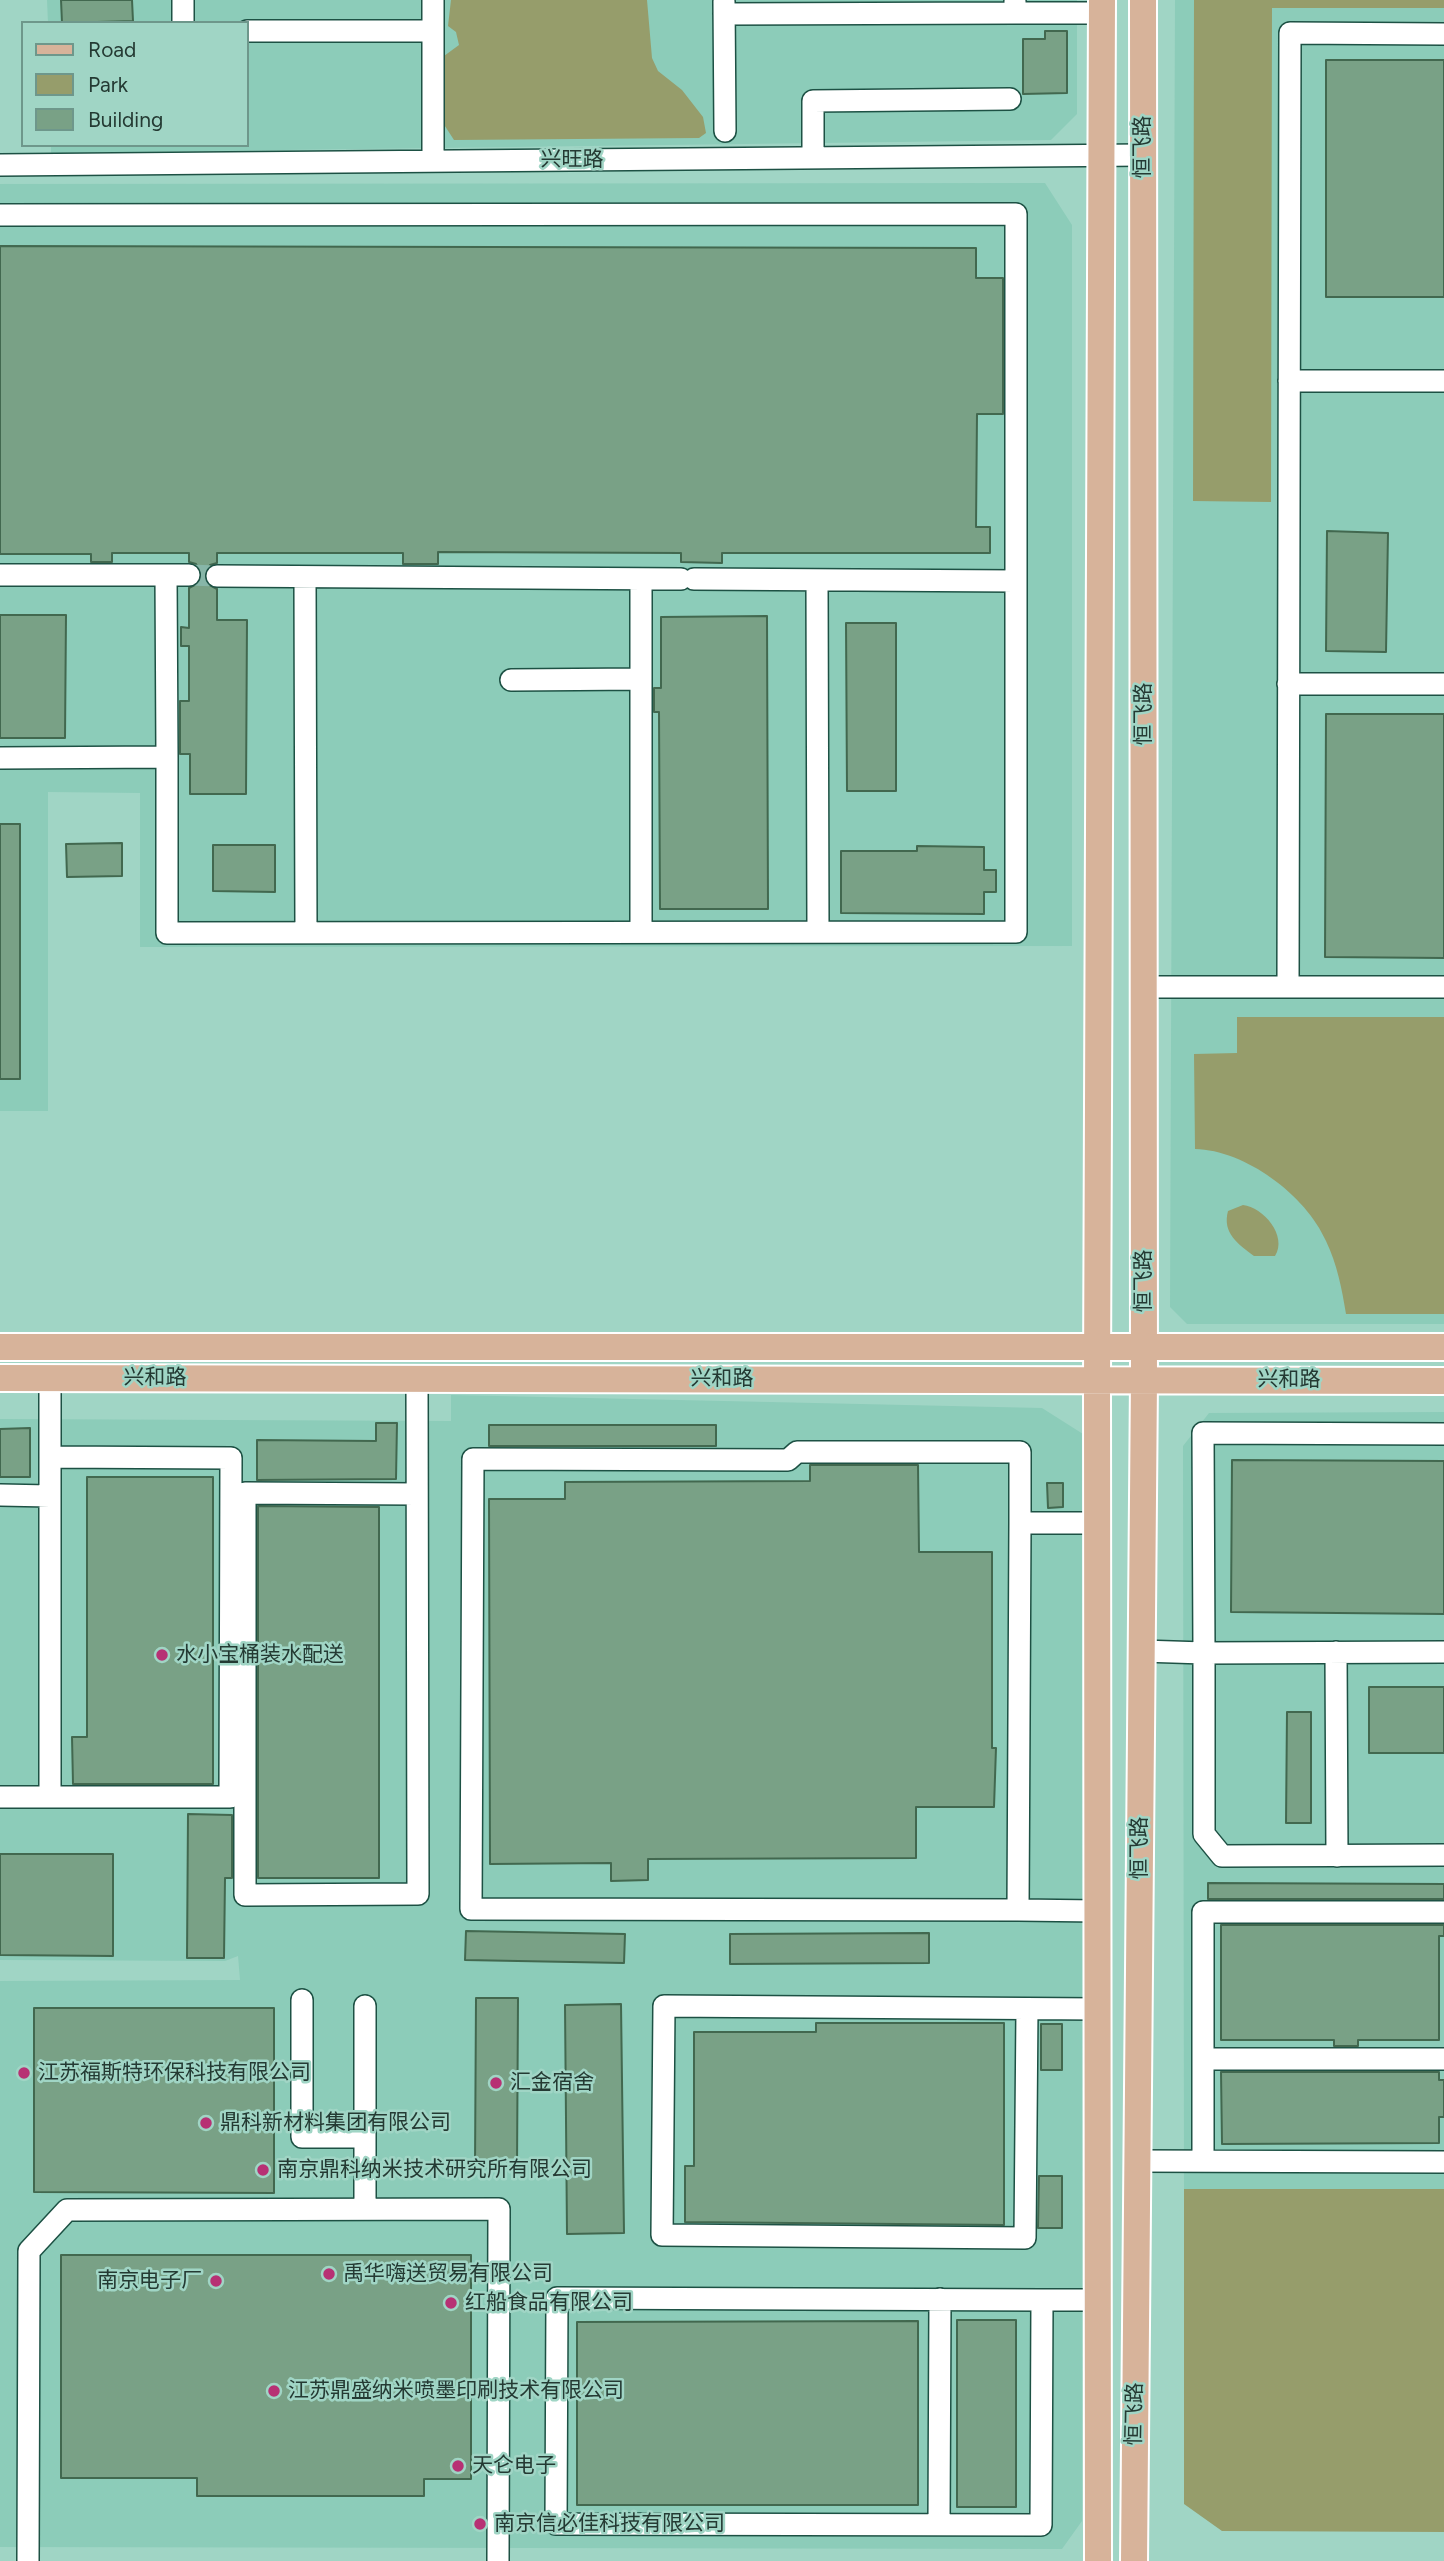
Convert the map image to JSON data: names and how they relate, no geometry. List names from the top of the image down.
{
  "streets": {
    "main road": ["恒飞路", "兴和路"],
    "street": ["兴旺路"]
  },
  "crossings": [
    ["恒飞路", "兴旺路"],
    ["恒飞路", "兴和路"]
  ],
  "places": [
    "水小宝桶装水配送",
    "江苏福斯特环保科技有限公司",
    "汇金宿舍",
    "鼎科新材料集团有限公司",
    "南京鼎科纳米技术研究所有限公司",
    "禹华嗨送贸易有限公司",
    "南京电子厂",
    "红船食品有限公司",
    "江苏鼎盛纳米喷墨印刷技术有限公司",
    "天仑电子",
    "南京信必佳科技有限公司"
  ],
  "legend": ["Road", "Park", "Building"]
}
